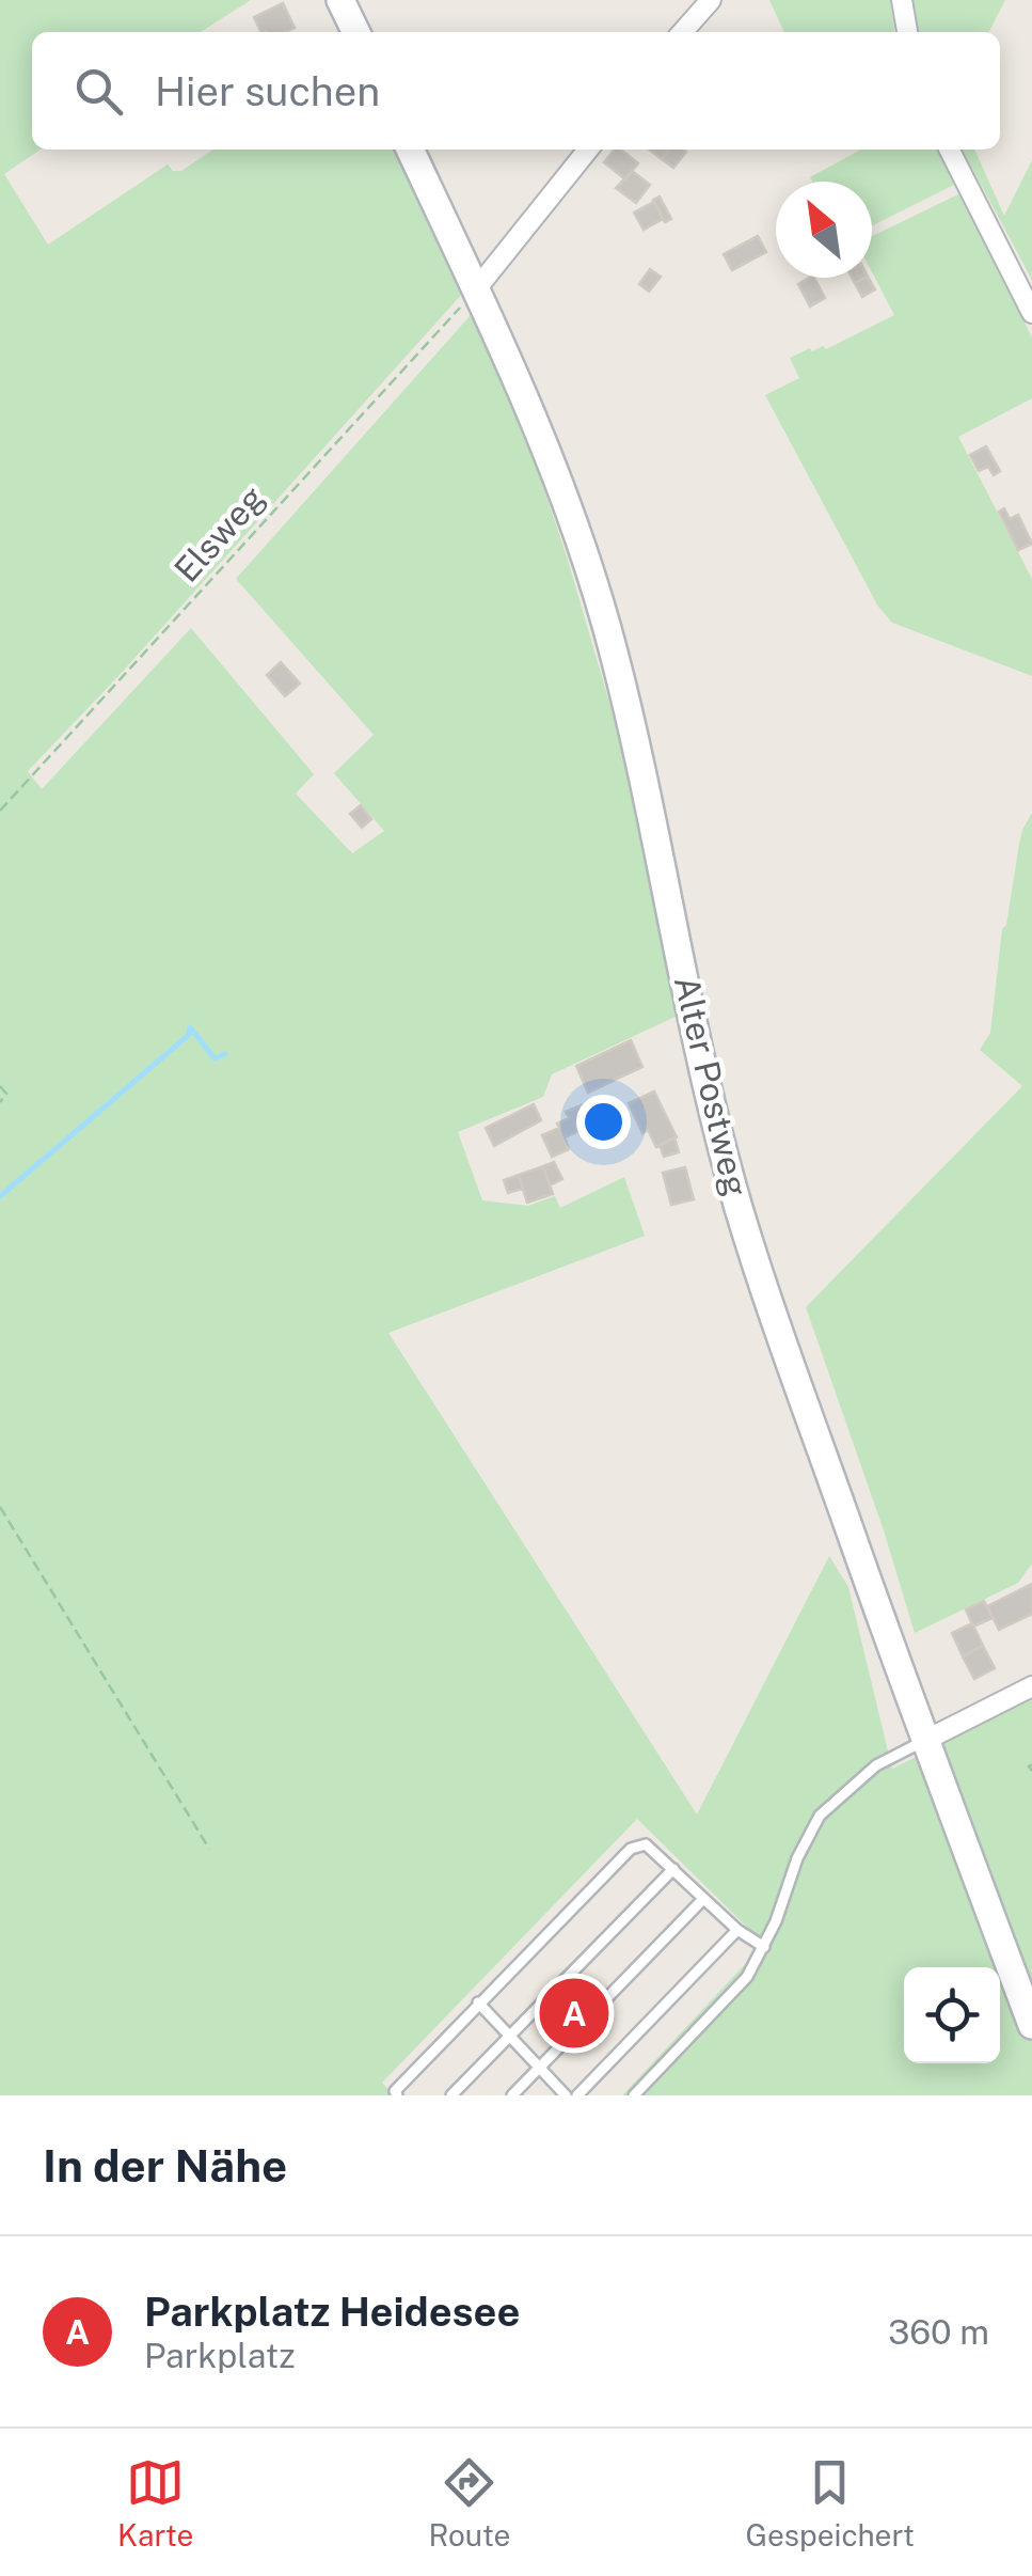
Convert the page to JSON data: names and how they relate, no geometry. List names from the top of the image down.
{
  "streets": {
    "main road": ["Alter Postweg"],
    "path": ["Elsweg"]
  },
  "crossings": [
    ["Elsweg", "Alter Postweg"]
  ],
  "north": "top left",
  "page": {
    "search": "Hier suchen",
    "pins": "A",
    "heading": "In der Nähe",
    "list": [
      {
        "mark": "A",
        "name": "Parkplatz Heidesee",
        "note": "Parkplatz",
        "value": "360 m"
      }
    ],
    "nav": ["Karte", "Route", "Gespeichert"]
  }
}
